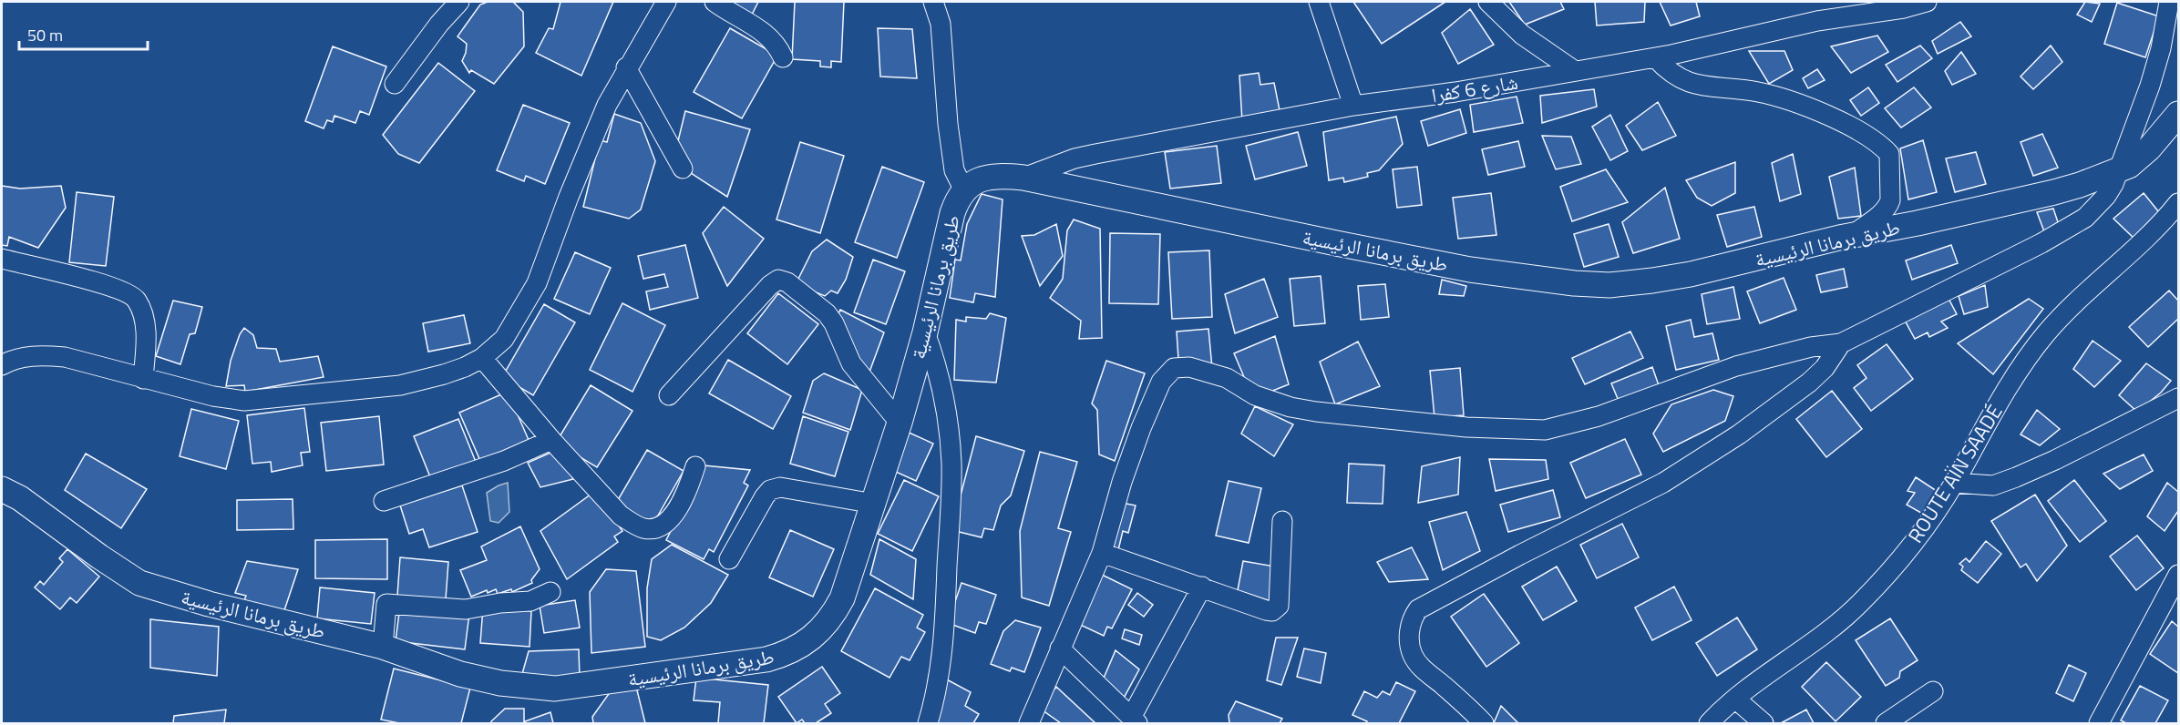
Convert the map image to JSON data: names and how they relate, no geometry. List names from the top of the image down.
{
  "streets": {
    "main road": ["طريق برمانا الرئيسية"],
    "street": ["شارع 6 كفرا", "ROUTE AÏN SAADÉ"]
  },
  "crossings": [
    ["شارع 6 كفرا", "طريق برمانا الرئيسية"]
  ],
  "scale_bar": "50 m"
}
